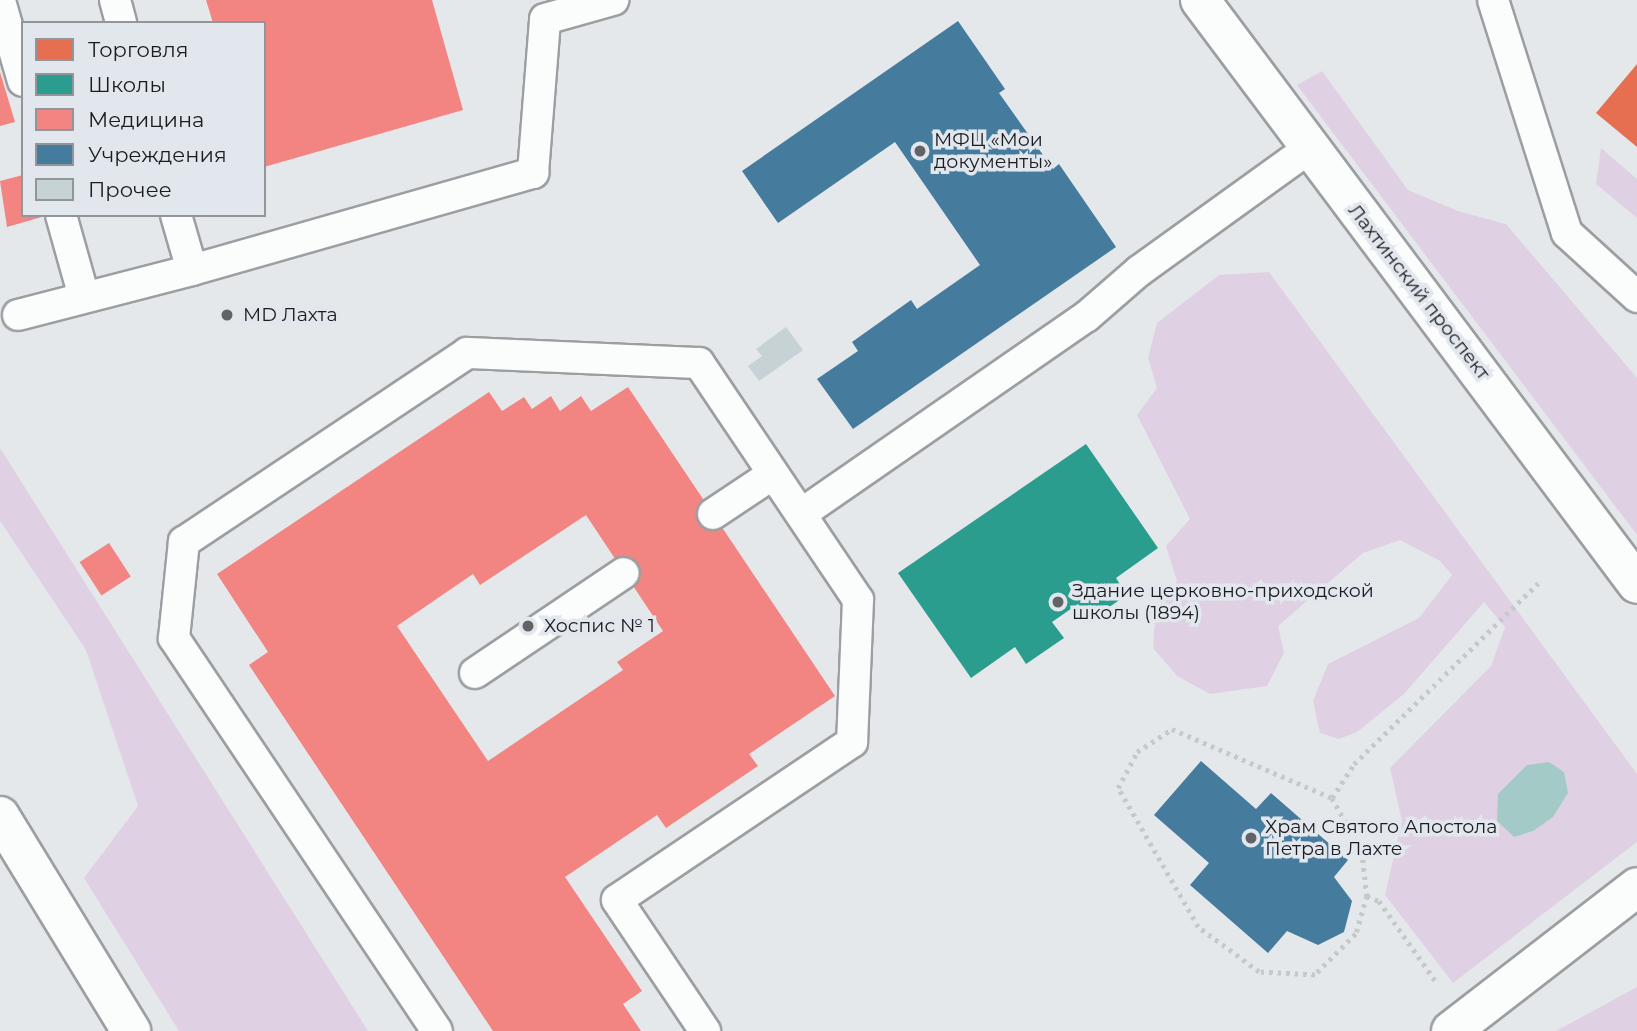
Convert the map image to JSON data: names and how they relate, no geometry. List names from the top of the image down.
{
  "streets": {
    "main road": ["Лахтинский проспект"]
  },
  "places": [
    "МФЦ «Мои документы»",
    "MD Лахта",
    "Здание церковно-приходской школы (1894)",
    "Хоспис № 1",
    "Храм Святого Апостола Петра в Лахте"
  ],
  "legend": [
    "Торговля",
    "Школы",
    "Медицина",
    "Учреждения",
    "Прочее"
  ]
}
